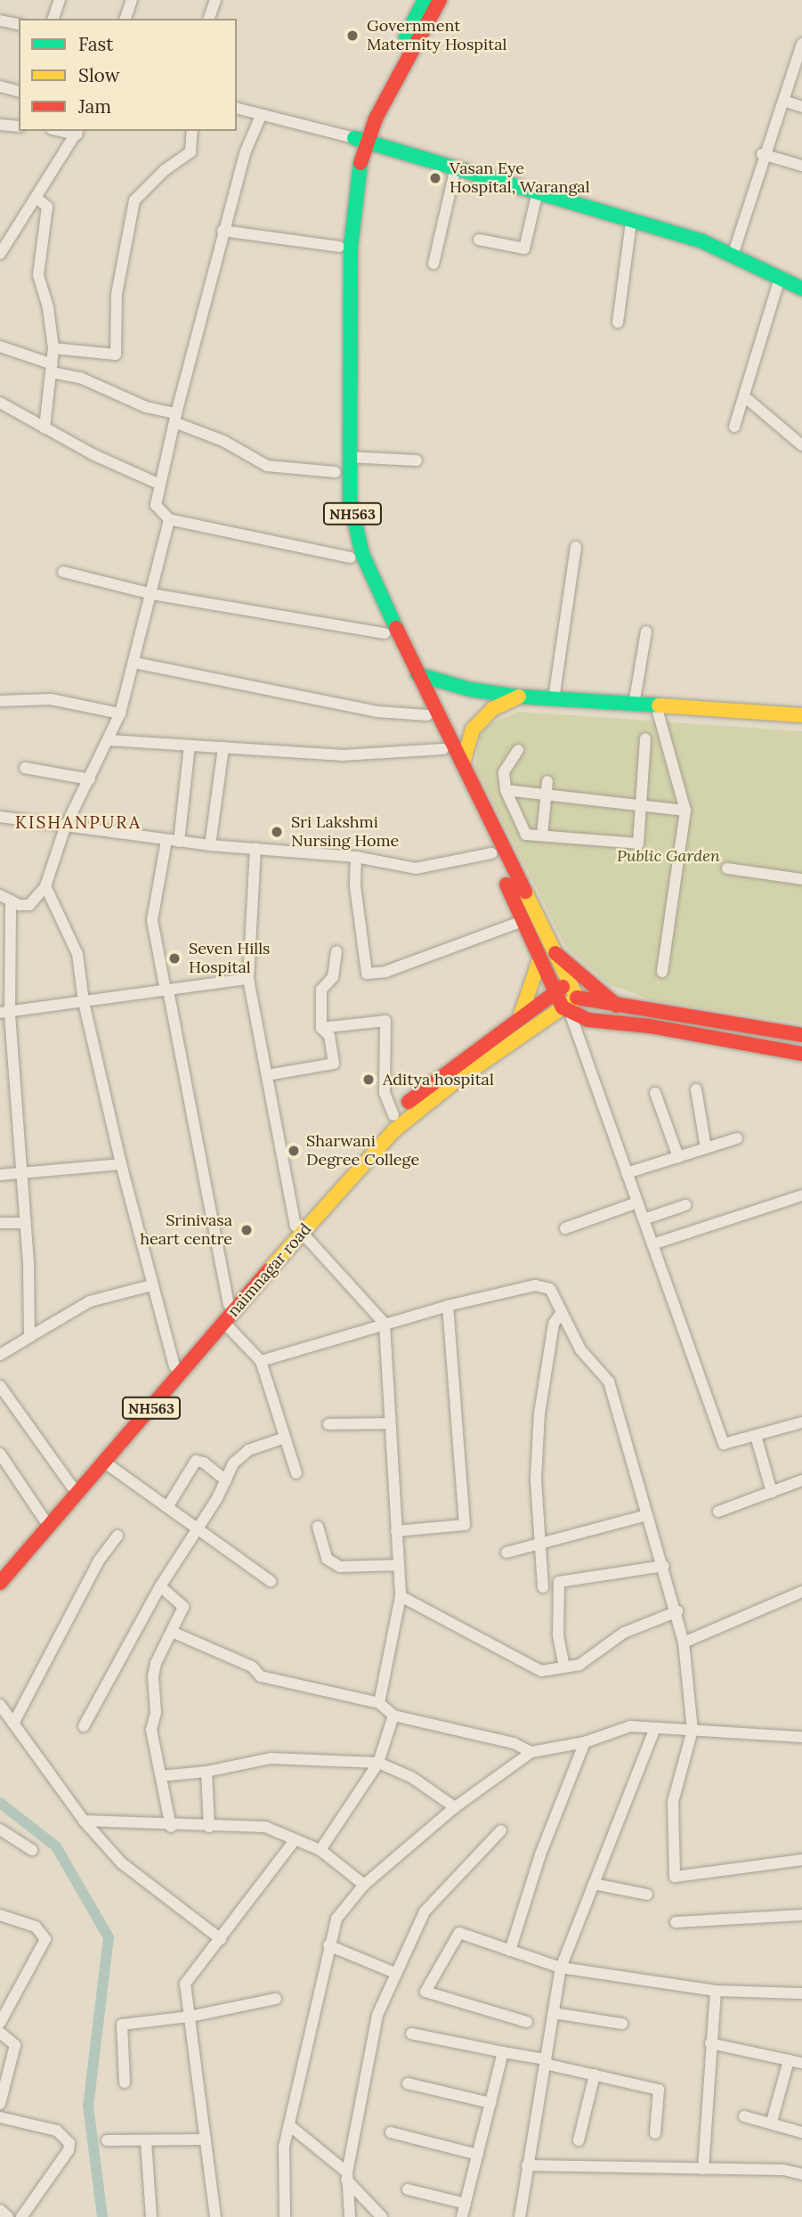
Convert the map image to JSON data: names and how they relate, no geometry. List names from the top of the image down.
{
  "streets": {
    "main road": ["NH563", "naimnagar road"]
  },
  "crossings": [
    ["NH563", "naimnagar road"]
  ],
  "districts": ["KISHANPURA"],
  "parks": ["Public Garden"],
  "places": [
    "Government Maternity Hospital",
    "Vasan Eye Hospital, Warangal",
    "Sri Lakshmi Nursing Home",
    "Seven Hills Hospital",
    "Aditya hospital",
    "Sharwani Degree College",
    "Srinivasa heart centre"
  ],
  "legend": ["Fast", "Slow", "Jam"]
}
